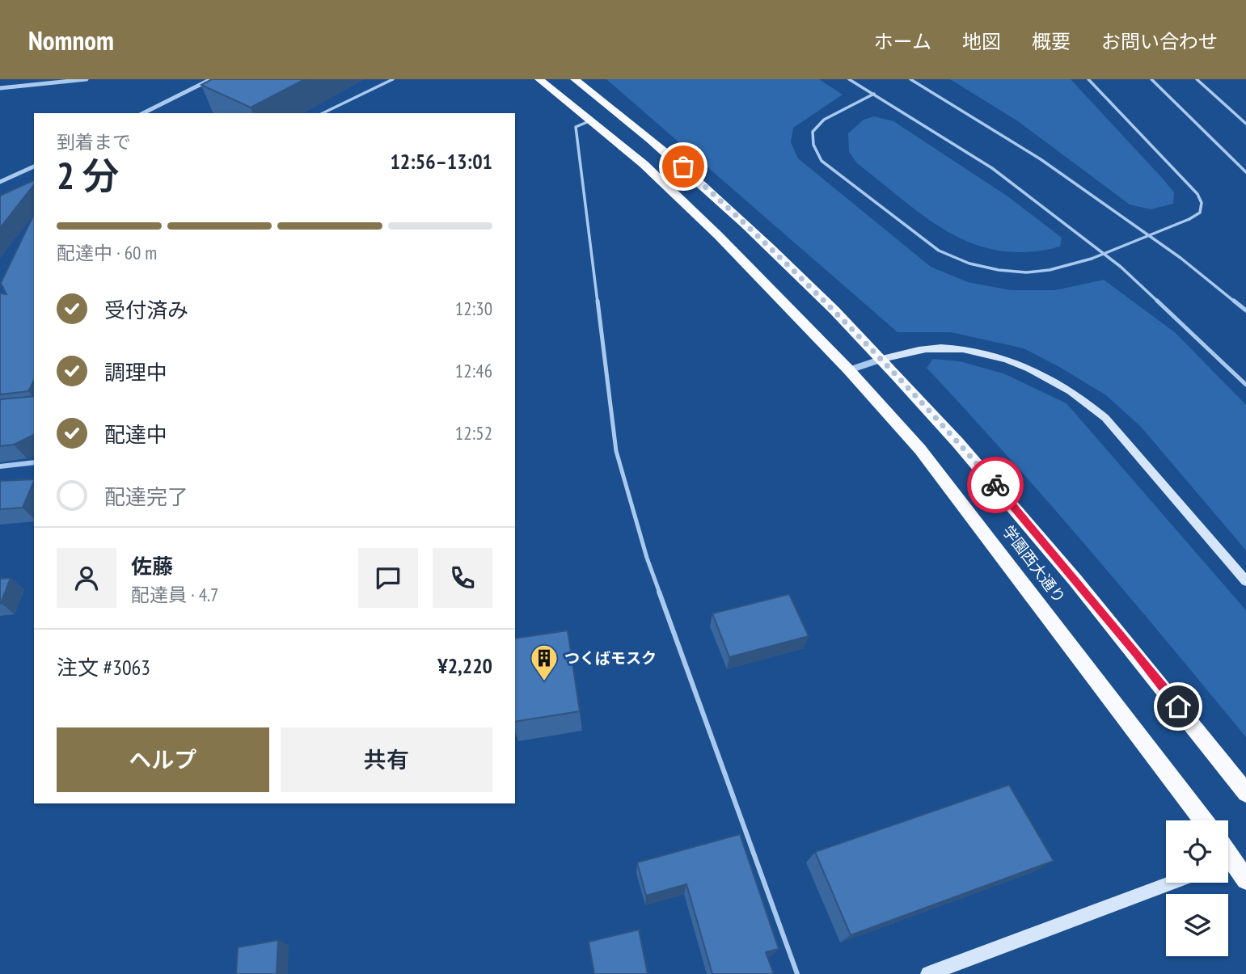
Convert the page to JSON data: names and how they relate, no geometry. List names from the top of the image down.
{
  "streets": {
    "highway": ["学園西大通り"]
  },
  "places": {
    "building": ["つくばモスク"]
  },
  "page": {
    "header": "Nomnom",
    "nav": [
      "ホーム",
      "地図",
      "概要",
      "お問い合わせ"
    ],
    "heading": ["2 分", "到着まで", "12:56–13:01"],
    "panel": [
      "佐藤",
      "配達員 · 4.7",
      "注文 #3063",
      "¥2,220"
    ],
    "bar": "配達中 · 60 m",
    "list": [
      ["受付済み", "12:30"],
      ["調理中", "12:46"],
      ["配達中", "12:52"],
      "配達完了"
    ],
    "buttons": ["ヘルプ", "共有"]
  }
}
